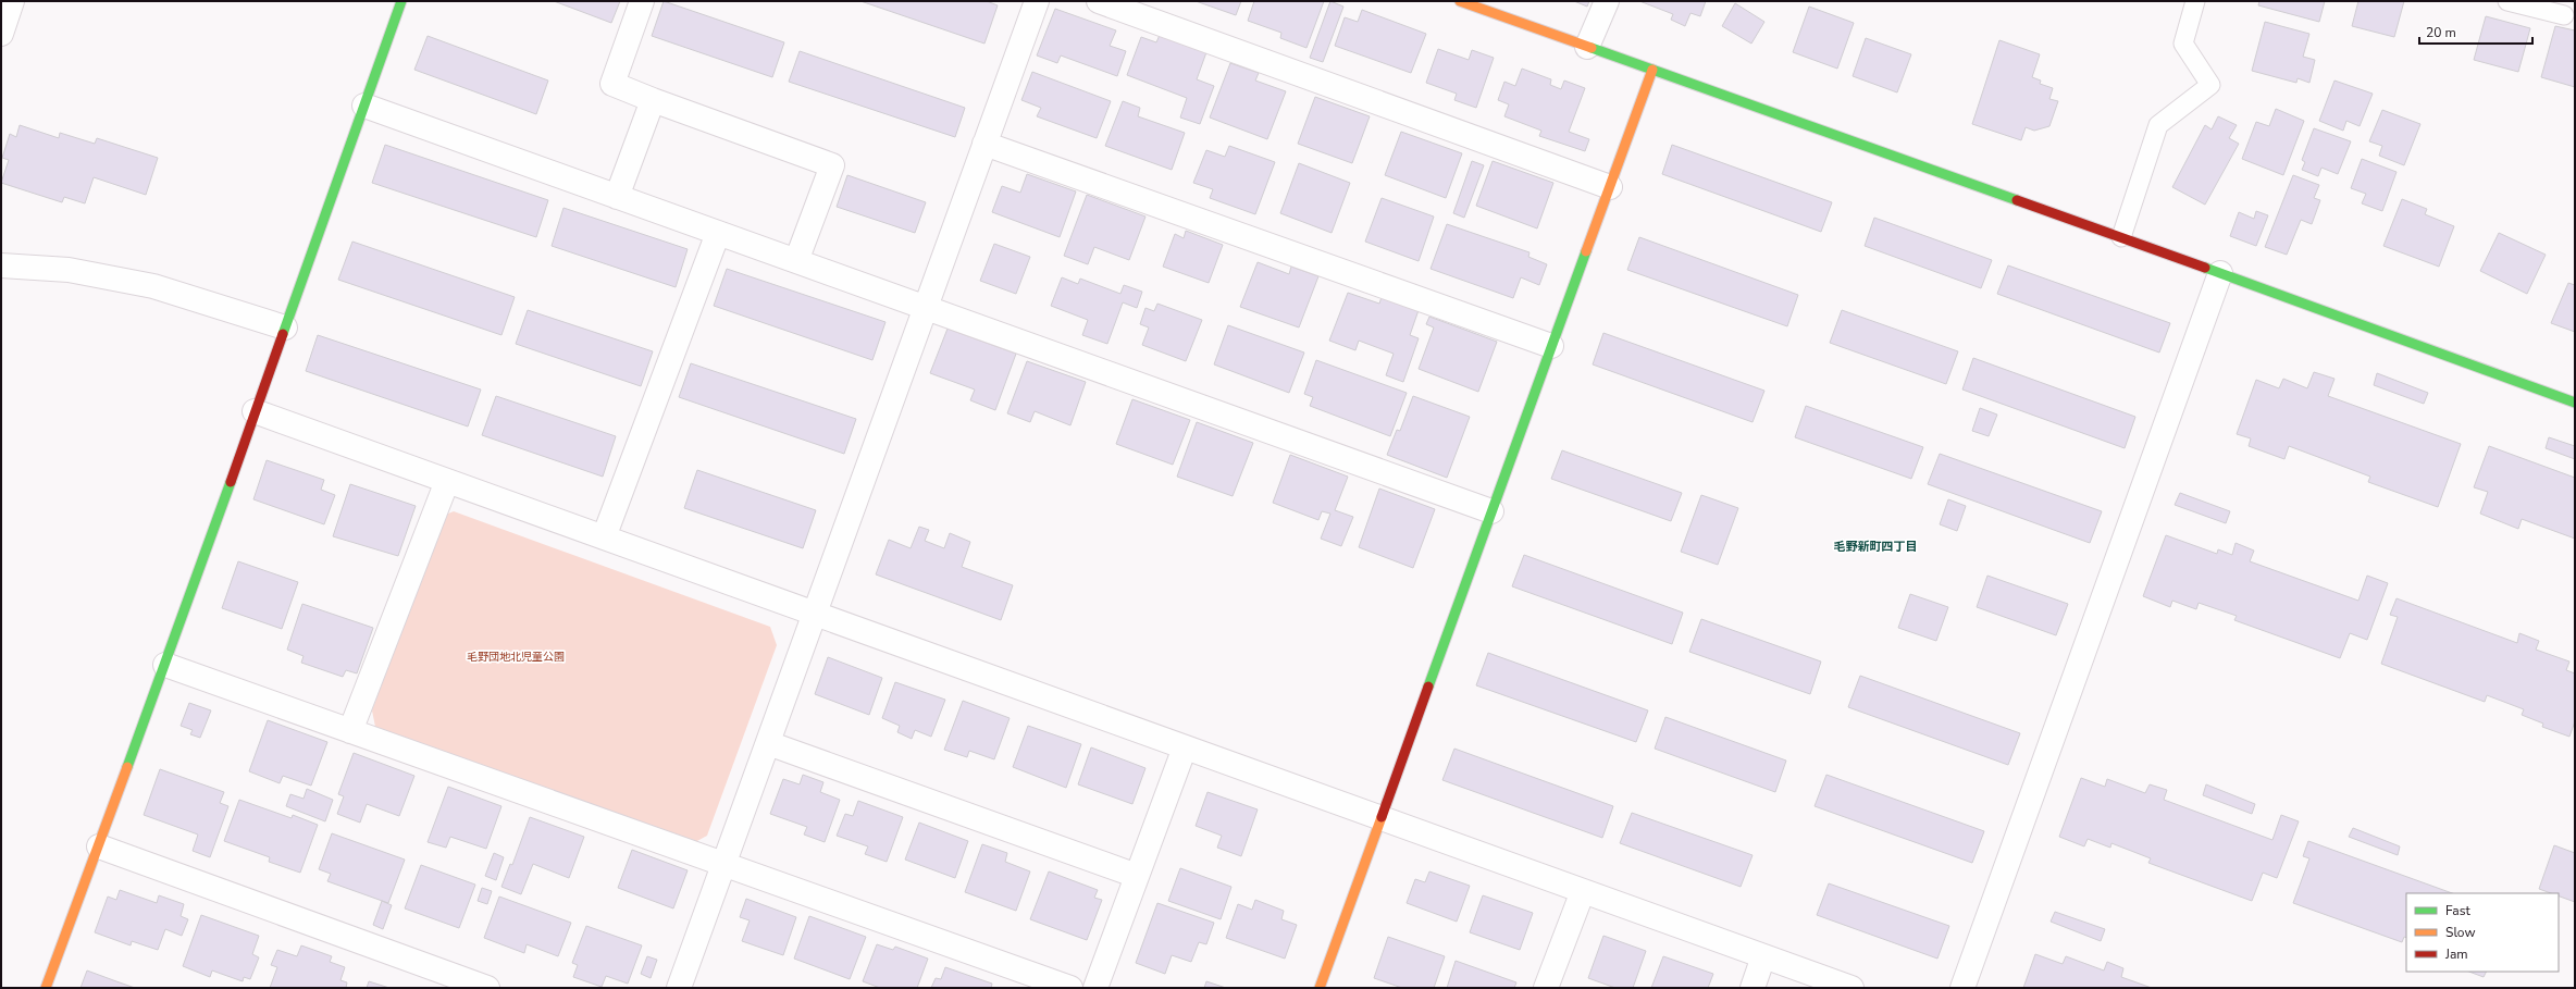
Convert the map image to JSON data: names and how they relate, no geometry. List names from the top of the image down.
{
  "districts": ["毛野新町四丁目"],
  "parks": ["毛野団地北児童公園"],
  "legend": ["Fast", "Slow", "Jam"],
  "scale_bar": "20 m"
}
